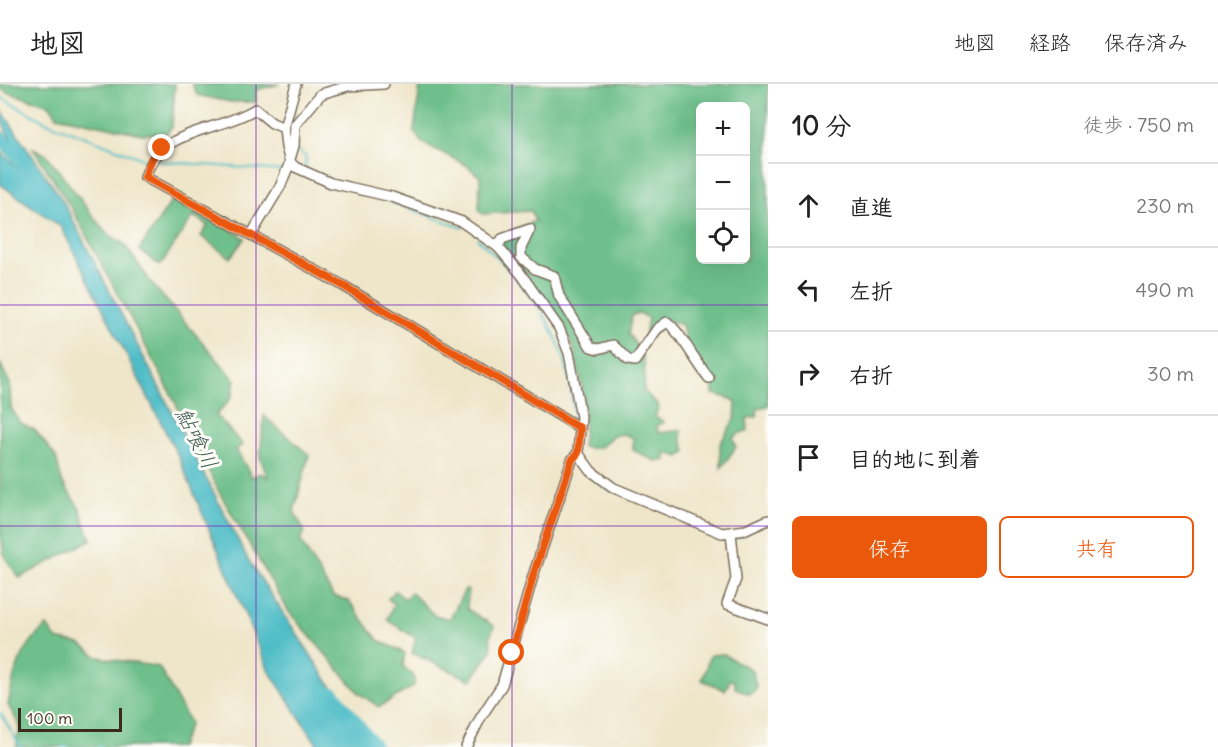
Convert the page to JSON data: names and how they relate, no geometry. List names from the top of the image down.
{
  "water": ["鮎喰川"],
  "scale_bar": "100 m",
  "page": {
    "header": "地図",
    "nav": ["地図", "経路", "保存済み"],
    "heading": ["10 分", "徒歩 · 750 m"],
    "map_buttons": ["+", "−"],
    "list": [
      ["直進", "230 m"],
      ["左折", "490 m"],
      ["右折", "30 m"],
      "目的地に到着"
    ],
    "buttons": ["保存", "共有"],
    "scale": "100 m"
  }
}
